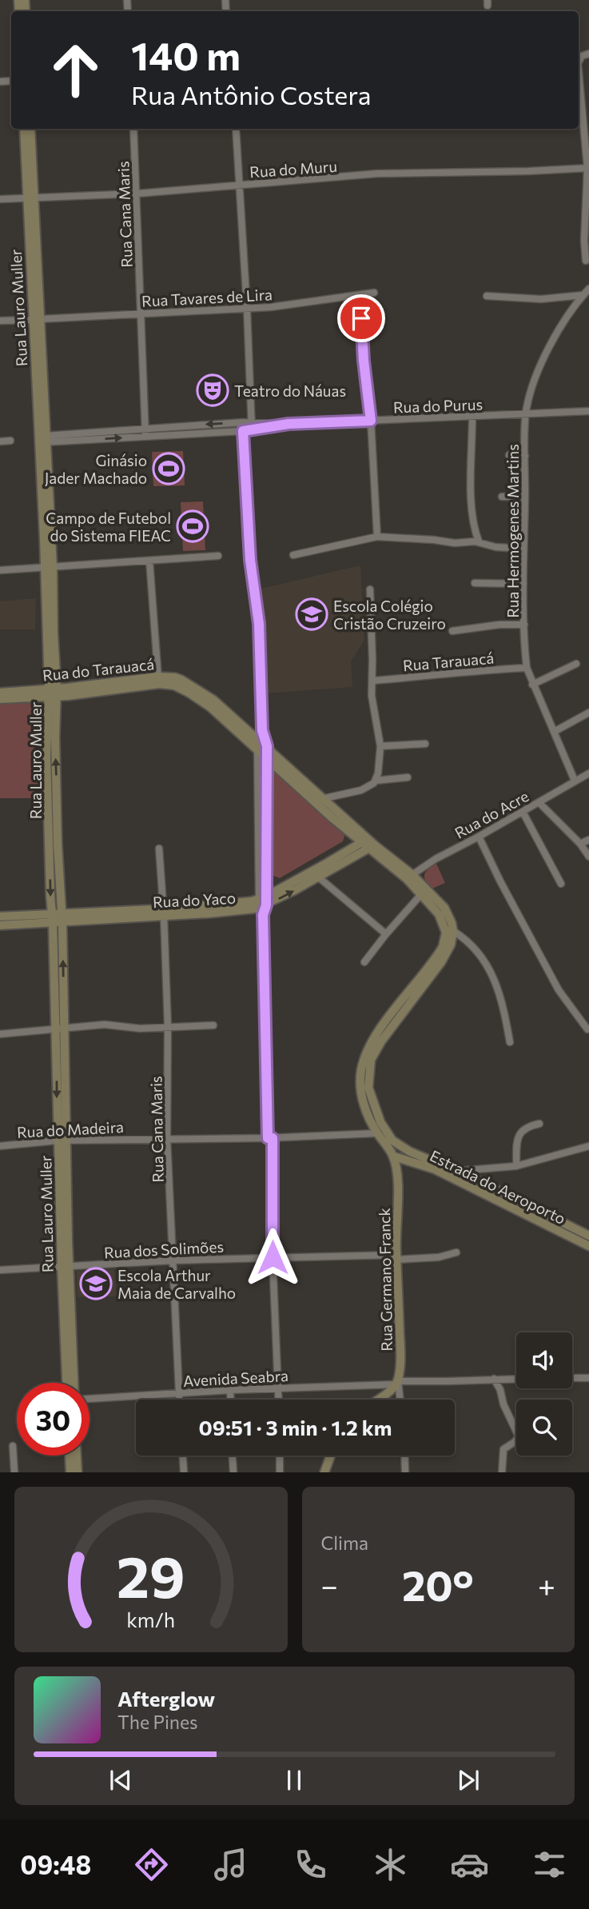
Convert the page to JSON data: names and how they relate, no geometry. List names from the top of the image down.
{
  "streets": {
    "street": [
      "Rua do Muru",
      "Rua Cana Maris",
      "Rua Tavares de Lira",
      "Rua Lauro Muller",
      "Rua do Purus",
      "Rua Hermogenes Martins",
      "Rua Tarauacá",
      "Rua do Tarauacá",
      "Rua do Acre",
      "Rua do Yaco",
      "Rua do Madeira",
      "Estrada do Aeroporto",
      "Rua dos Solimões",
      "Rua Germano Franck",
      "Avenida Seabra"
    ]
  },
  "crossings": [
    ["Rua do Muru", "Rua Cana Maris"],
    ["Rua do Muru", "Rua Lauro Muller"],
    ["Rua Cana Maris", "Rua Tavares de Lira"],
    ["Rua Cana Maris", "Rua do Purus"],
    ["Rua Cana Maris", "Rua do Yaco"],
    ["Rua Cana Maris", "Rua do Madeira"],
    ["Rua Cana Maris", "Rua dos Solimões"],
    ["Rua Cana Maris", "Avenida Seabra"],
    ["Rua Tavares de Lira", "Rua Lauro Muller"],
    ["Rua Lauro Muller", "Rua do Purus"],
    ["Rua Lauro Muller", "Rua do Tarauacá"],
    ["Rua Lauro Muller", "Rua do Yaco"],
    ["Rua Lauro Muller", "Rua do Madeira"],
    ["Rua Lauro Muller", "Rua dos Solimões"],
    ["Rua do Purus", "Rua Hermogenes Martins"],
    ["Rua Hermogenes Martins", "Rua Tarauacá"],
    ["Rua Hermogenes Martins", "Rua do Acre"],
    ["Rua do Tarauacá", "Rua Germano Franck"],
    ["Rua do Acre", "Rua Germano Franck"],
    ["Rua do Yaco", "Rua Germano Franck"],
    ["Rua do Madeira", "Rua Germano Franck"],
    ["Estrada do Aeroporto", "Rua Germano Franck"],
    ["Rua dos Solimões", "Rua Germano Franck"],
    ["Rua Germano Franck", "Avenida Seabra"]
  ],
  "places": {
    "theatre": ["Teatro do Náuas"],
    "sports": ["Ginásio Jader Machado", "Campo de Futebol do Sistema FIEAC"],
    "school or university": ["Escola Colégio Cristão Cruzeiro", "Escola Arthur Maia de Carvalho"]
  },
  "page": {
    "turn": ["140 m", "Rua Antônio Costera"],
    "limit": "30",
    "trip": "09:51 · 3 min · 1.2 km",
    "tile": "Clima",
    "heat": ["−", "20°", "+"],
    "song": ["Afterglow", "The Pines"],
    "tabs": "09:48",
    "gauge": ["29", "km/h"]
  }
}
